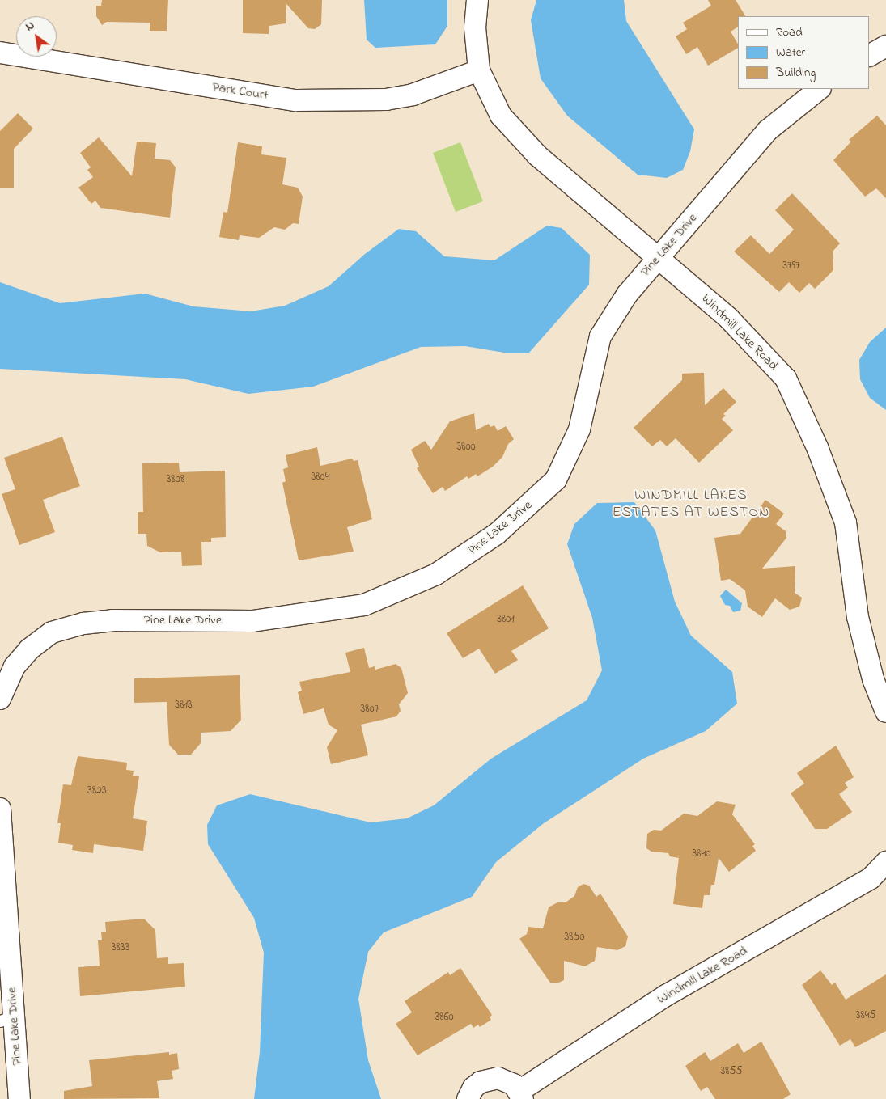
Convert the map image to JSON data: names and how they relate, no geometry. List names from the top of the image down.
{
  "streets": {
    "street": ["Park Court", "Pine Lake Drive", "Windmill Lake Road"]
  },
  "crossings": [
    ["Park Court", "Windmill Lake Road"],
    ["Pine Lake Drive", "Windmill Lake Road"]
  ],
  "districts": ["WINDMILL LAKES ESTATES AT WESTON"],
  "house_numbers": [
    "3797",
    "3800",
    "3804",
    "3808",
    "3801",
    "3813",
    "3807",
    "3823",
    "3840",
    "3850",
    "3833",
    "3845",
    "3860",
    "3855"
  ],
  "legend": ["Road", "Water", "Building"],
  "north": "top left"
}
